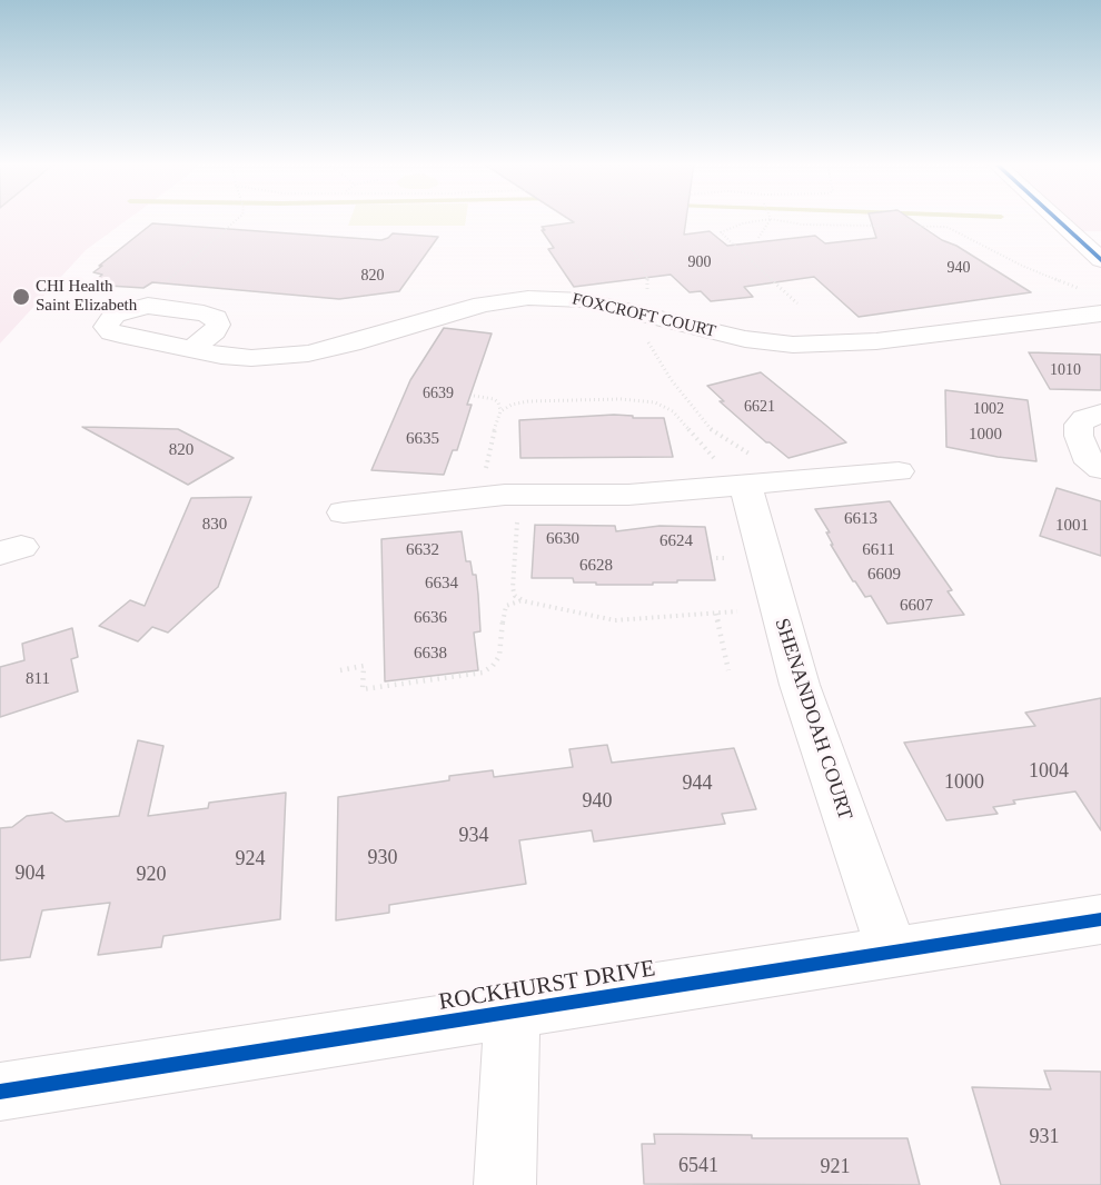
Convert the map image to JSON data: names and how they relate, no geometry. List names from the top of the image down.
{
  "streets": {
    "street": ["FOXCROFT COURT", "SHENANDOAH COURT", "ROCKHURST DRIVE"]
  },
  "crossings": [
    ["SHENANDOAH COURT", "ROCKHURST DRIVE"]
  ],
  "places": ["CHI Health Saint Elizabeth"],
  "house_numbers": [
    "900",
    "940",
    "820",
    "1010",
    "6639",
    "6621",
    "1002",
    "1000",
    "6635",
    "820",
    "6613",
    "830",
    "1001",
    "6630",
    "6624",
    "6632",
    "6611",
    "6628",
    "6609",
    "6634",
    "6607",
    "6636",
    "6638",
    "811",
    "1004",
    "1000",
    "944",
    "940",
    "934",
    "930",
    "924",
    "904",
    "920",
    "931",
    "6541",
    "921"
  ]
}
